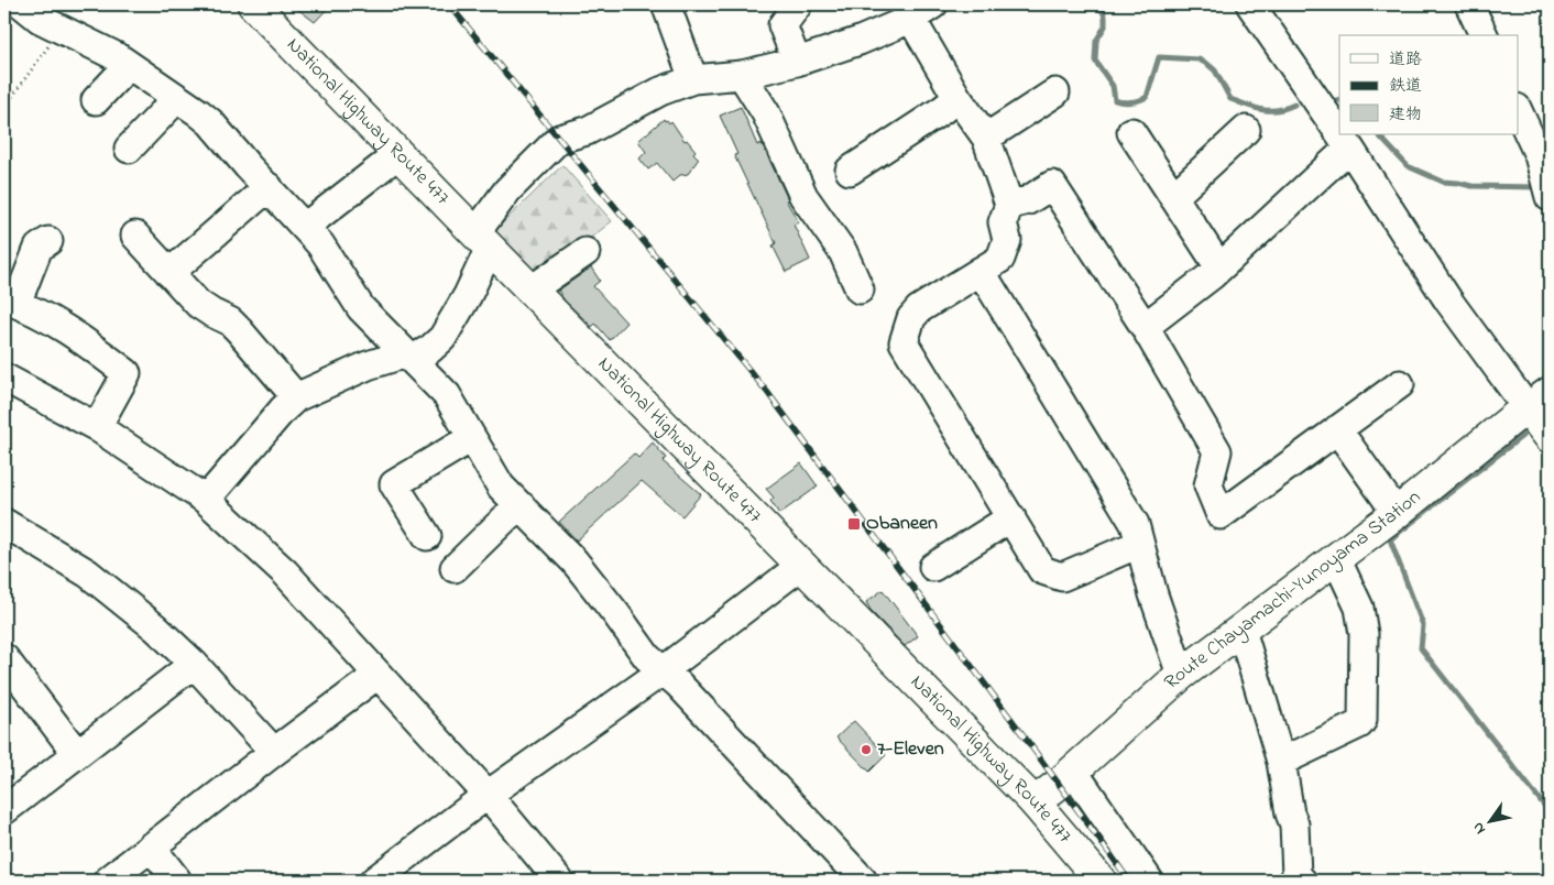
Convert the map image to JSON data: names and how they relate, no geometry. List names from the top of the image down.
{
  "streets": {
    "main road": ["National Highway Route 477", "Route Chayamachi-Yunoyama Station"]
  },
  "crossings": [
    ["National Highway Route 477", "Route Chayamachi-Yunoyama Station"]
  ],
  "places": {
    "transit": ["Obaneen"],
    "other": ["7-Eleven"]
  },
  "legend": ["道路", "鉄道", "建物"],
  "north": "bottom left"
}
